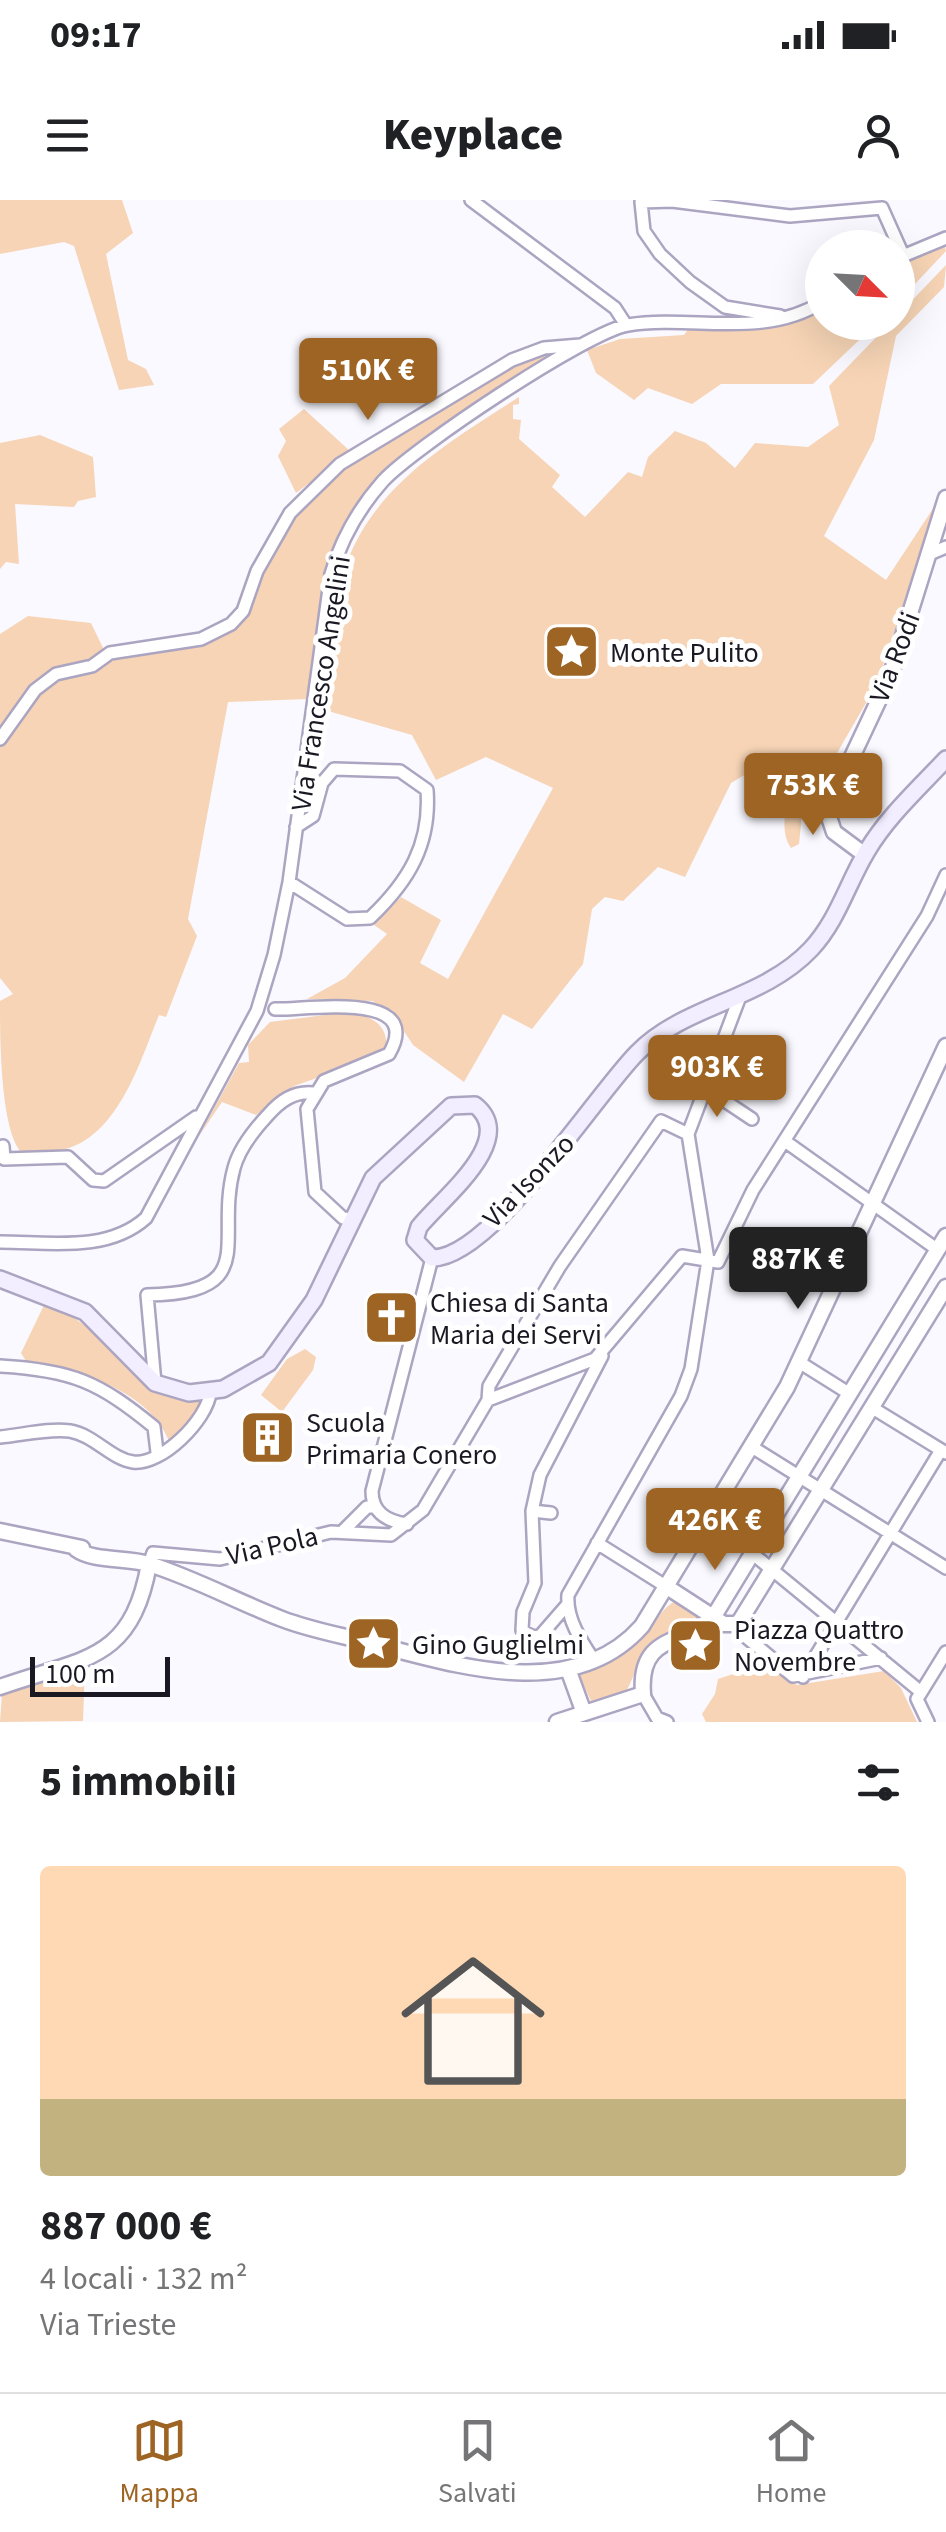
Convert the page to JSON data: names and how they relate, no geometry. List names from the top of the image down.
{
  "streets": {
    "main road": ["Via Isonzo"],
    "street": ["Via Rodi", "Via Francesco Angelini", "Via Pola"]
  },
  "crossings": [
    ["Via Rodi", "Via Isonzo"]
  ],
  "places": {
    "place": ["Monte Pulito", "Gino Guglielmi", "Piazza Quattro Novembre"],
    "church": ["Chiesa di Santa Maria dei Servi"],
    "building": ["Scuola Primaria Conero"]
  },
  "scale_bar": "100 m",
  "north": "bottom right",
  "page": {
    "status": "09:17",
    "header": "Keyplace",
    "price": [
      "510K €",
      "753K €",
      "903K €",
      "887K €",
      "426K €"
    ],
    "scale": "100 m",
    "heading": "5 immobili",
    "list": [
      {
        "name": "887 000 €",
        "note": "4 locali · 132 m² · Via Trieste"
      }
    ],
    "tabs": ["Mappa", "Salvati", "Home"]
  }
}
